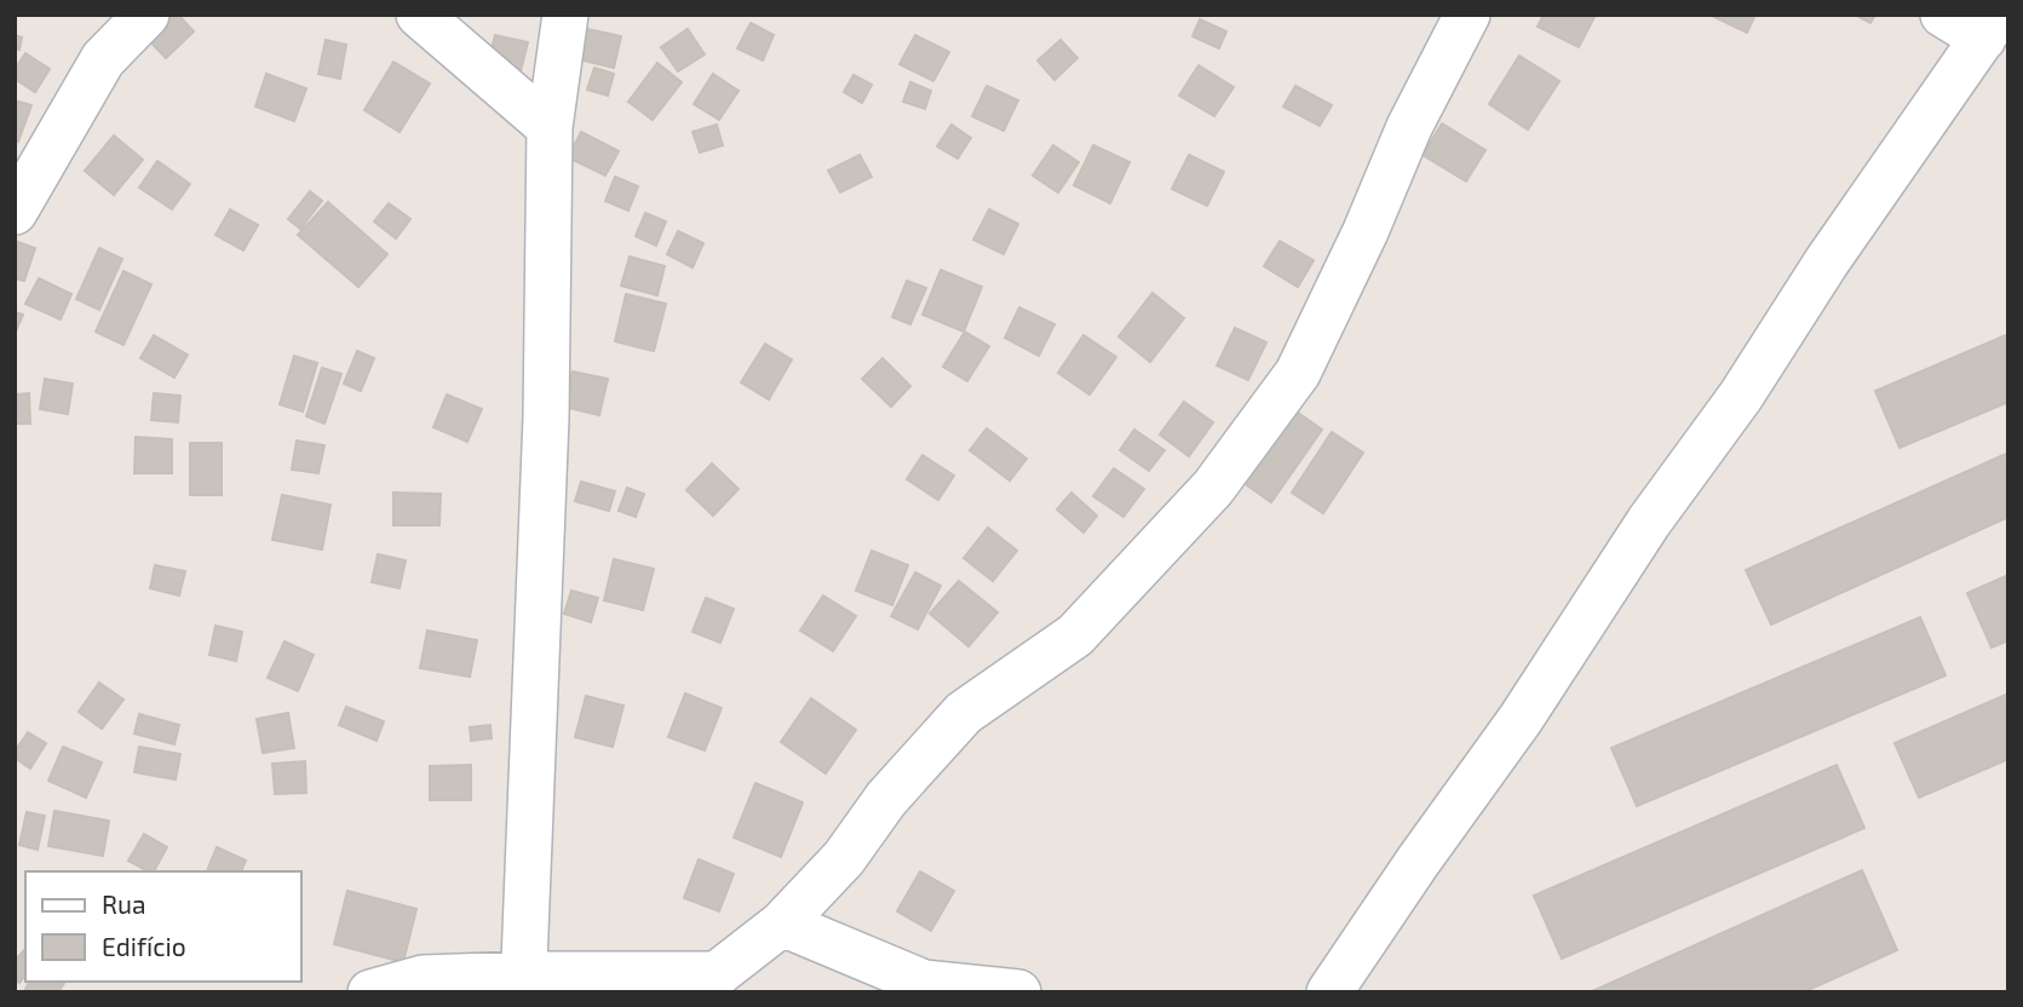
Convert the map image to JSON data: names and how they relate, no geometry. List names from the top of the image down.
{
  "legend": ["Rua", "Edifício"]
}
